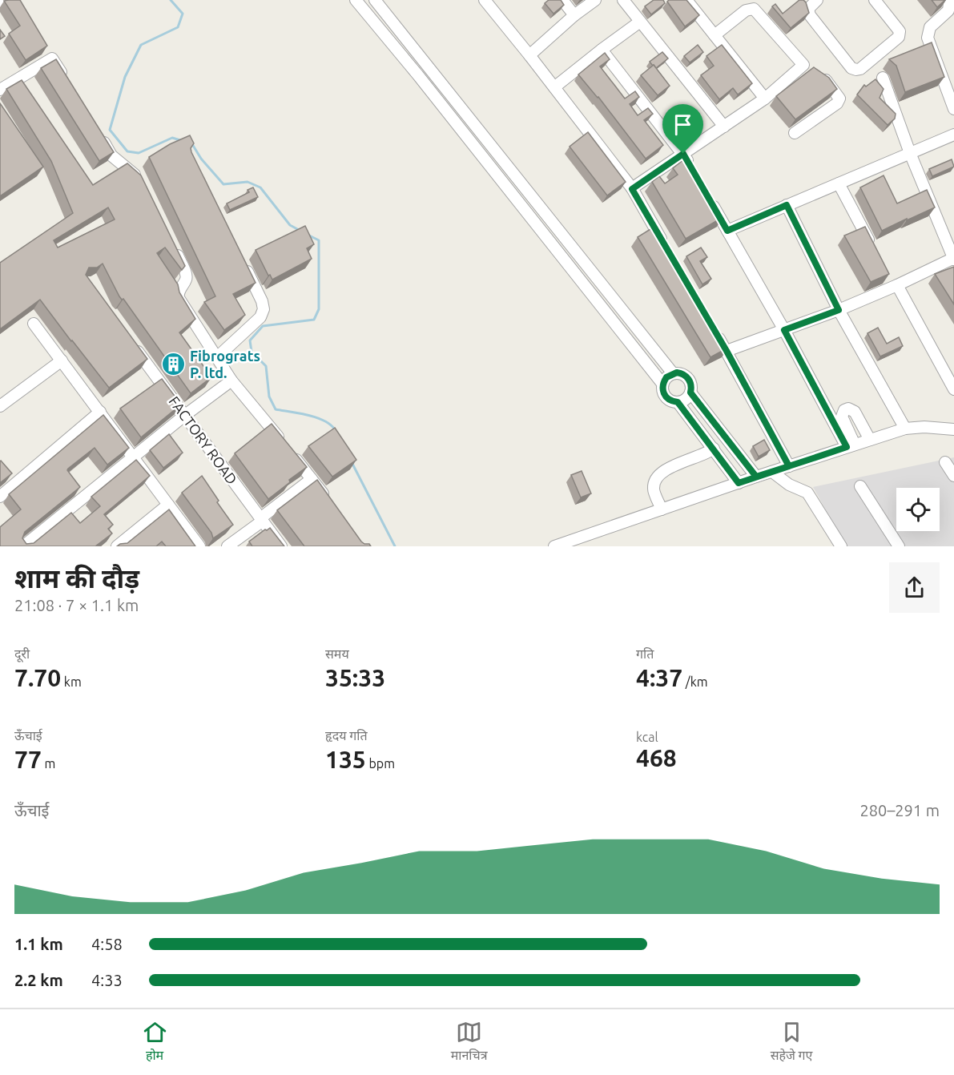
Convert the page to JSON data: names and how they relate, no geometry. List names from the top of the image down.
{
  "streets": {
    "street": ["FACTORY ROAD"]
  },
  "places": {
    "building": ["Fibrograts P. ltd."]
  },
  "page": {
    "heading": ["शाम की दौड़", "21:08 · 7 × 1.1 km"],
    "stats": [
      ["दूरी", "7.70 km"],
      ["समय", "35:33"],
      ["गति", "4:37 /km"],
      ["ऊँचाई", "77 m"],
      ["हृदय गति", "135 bpm"],
      ["kcal", "468"]
    ],
    "chart": ["ऊँचाई", "280–291 m"],
    "list": [
      {
        "name": "1.1 km",
        "note": "4:58"
      },
      {
        "name": "2.2 km",
        "note": "4:33"
      }
    ],
    "tabs": ["होम", "मानचित्र", "सहेजे गए"]
  }
}
